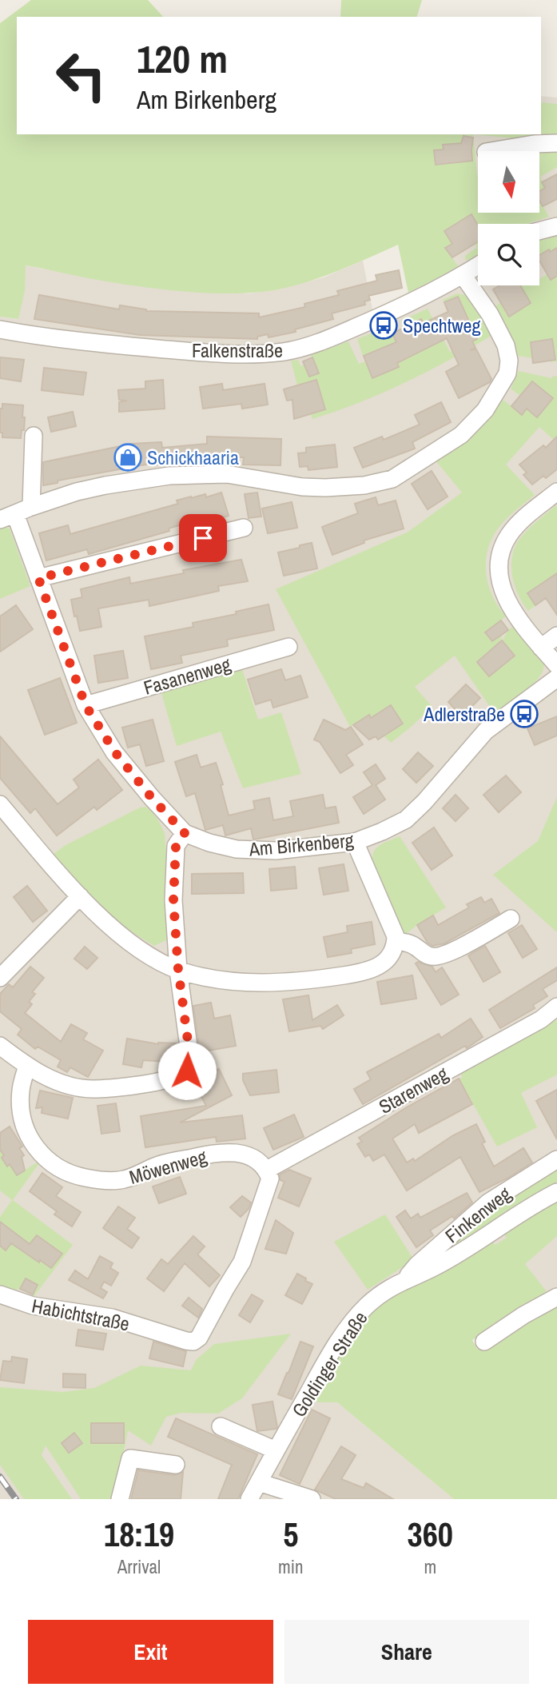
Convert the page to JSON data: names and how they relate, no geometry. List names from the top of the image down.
{
  "streets": {
    "street": [
      "Falkenstraße",
      "Fasanenweg",
      "Am Birkenberg",
      "Starenweg",
      "Möwenweg",
      "Finkenweg",
      "Habichtstraße",
      "Goldinger Straße"
    ]
  },
  "crossings": [
    ["Fasanenweg", "Am Birkenberg"],
    ["Starenweg", "Möwenweg"],
    ["Starenweg", "Habichtstraße"],
    ["Möwenweg", "Habichtstraße"],
    ["Finkenweg", "Goldinger Straße"]
  ],
  "places": {
    "bus stop": ["Spechtweg", "Adlerstraße"],
    "shop": ["Schickhaaria"]
  },
  "north": "bottom",
  "page": {
    "turn": ["120 m", "Am Birkenberg"],
    "eta": [
      "18:19",
      "Arrival",
      "5",
      "min",
      "360",
      "m"
    ],
    "buttons": ["Exit", "Share"]
  }
}
